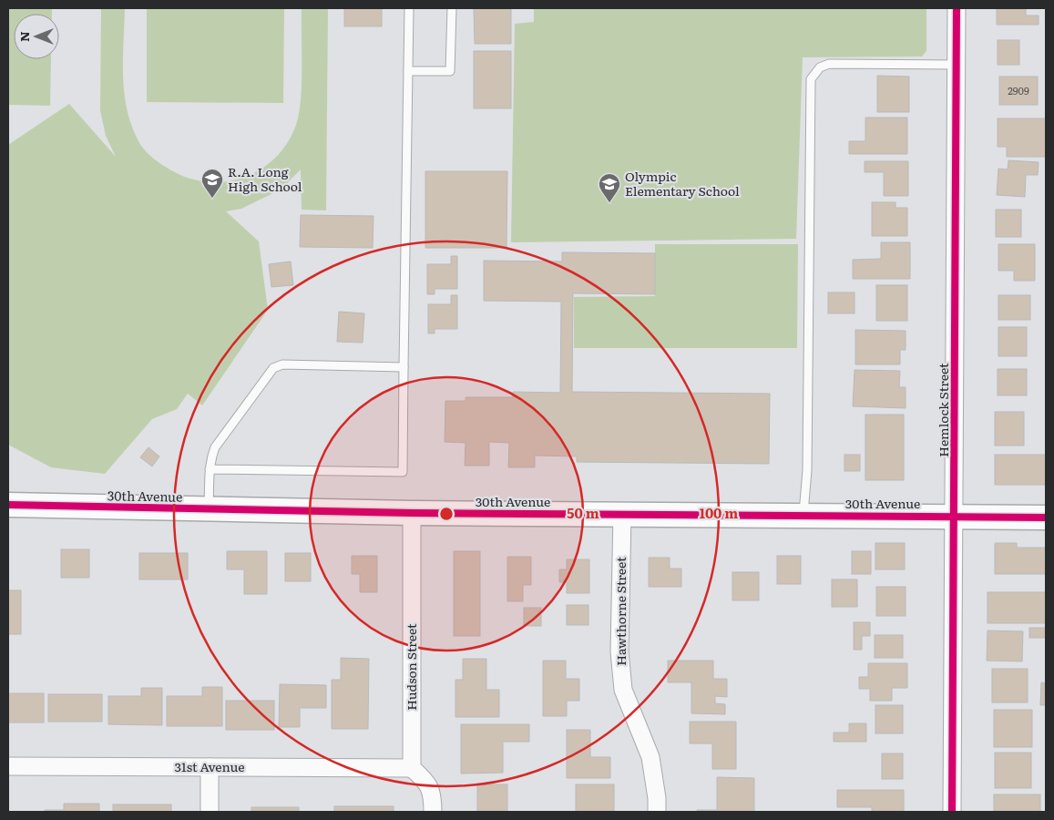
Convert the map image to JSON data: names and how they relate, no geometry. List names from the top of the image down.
{
  "streets": {
    "street": [
      "Hemlock Street",
      "30th Avenue",
      "Hawthorne Street",
      "Hudson Street",
      "31st Avenue"
    ]
  },
  "crossings": [
    ["Hemlock Street", "30th Avenue"],
    ["30th Avenue", "Hawthorne Street"],
    ["30th Avenue", "Hudson Street"],
    ["Hudson Street", "31st Avenue"]
  ],
  "places": {
    "school or university": ["R.A. Long High School", "Olympic Elementary School"]
  },
  "house_numbers": ["2909"],
  "north": "left",
  "rings": ["50 m", "100 m"]
}
